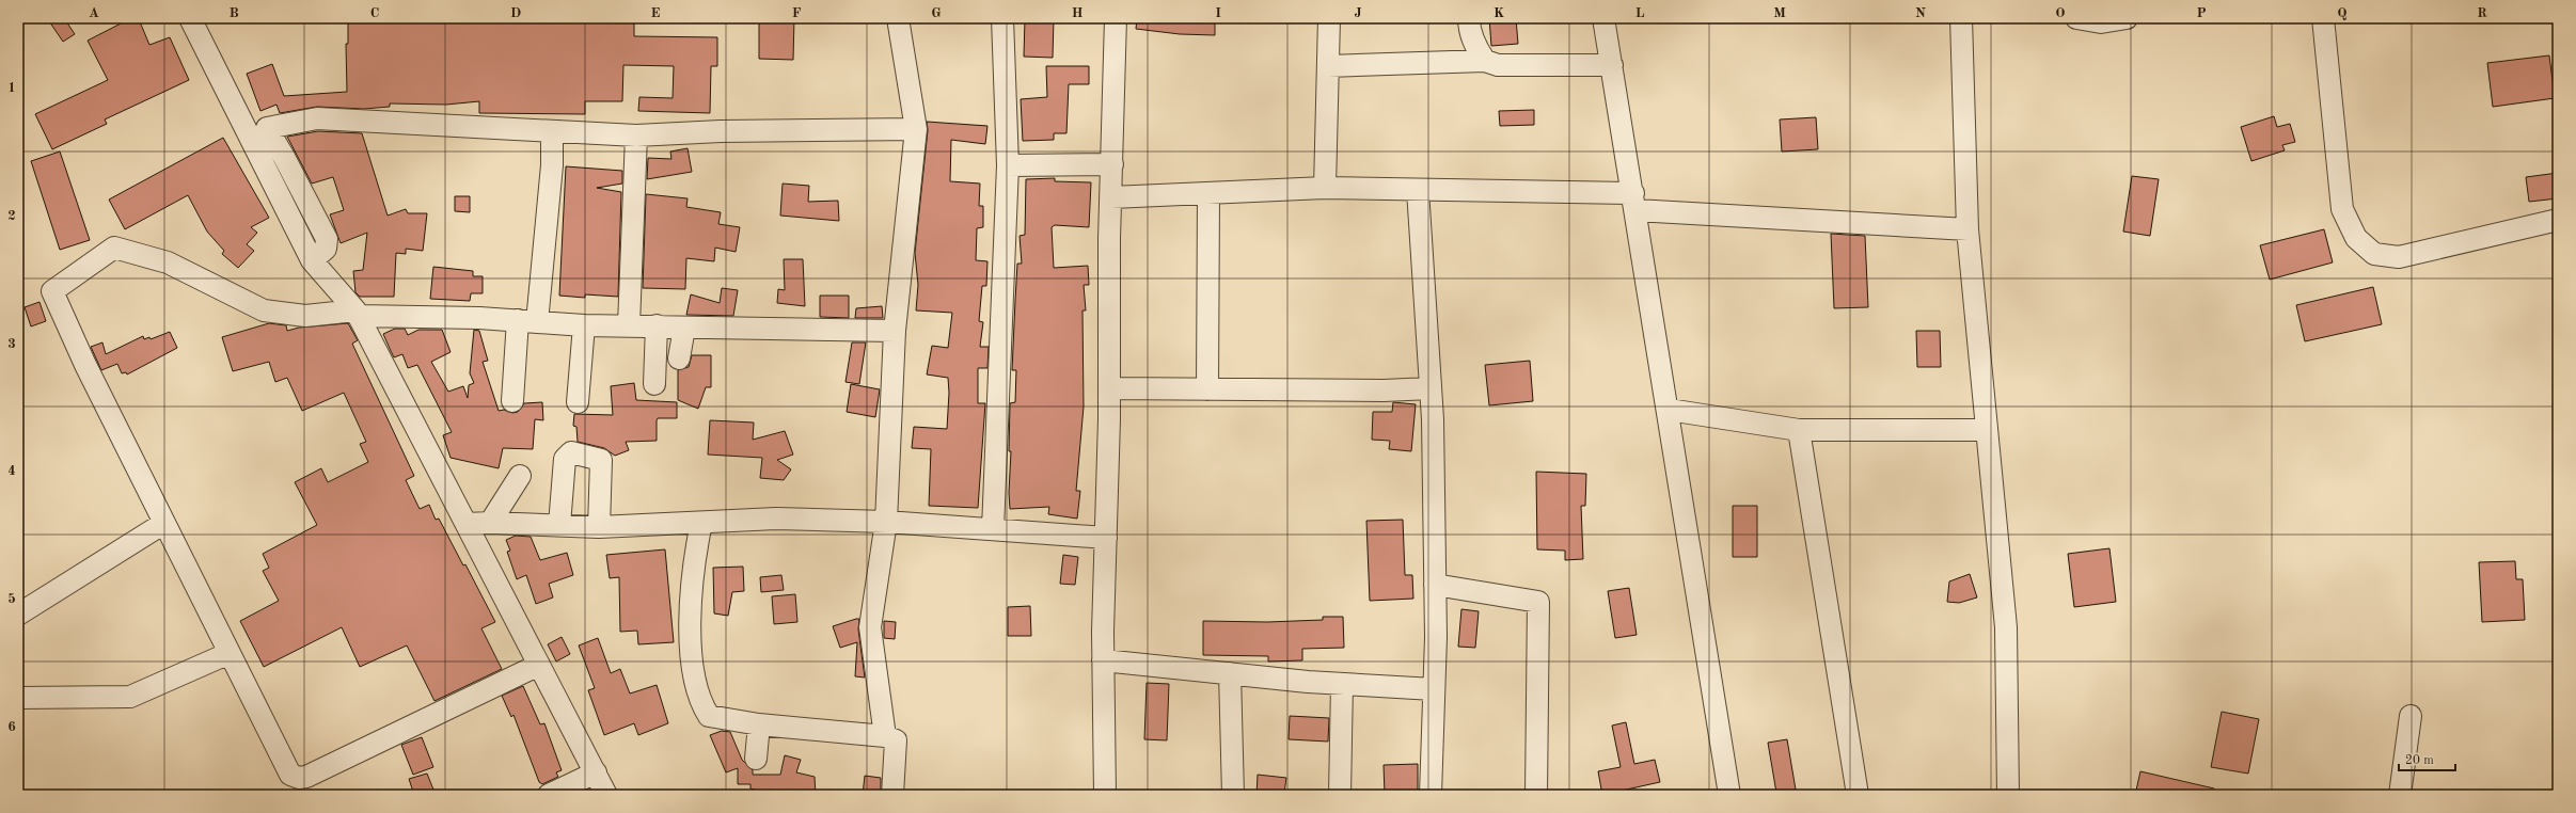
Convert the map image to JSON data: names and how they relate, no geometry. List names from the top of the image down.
{
  "scale_bar": "20 m",
  "grid": {
    "columns": [
      "A",
      "B",
      "C",
      "D",
      "E",
      "F",
      "G",
      "H",
      "I",
      "J",
      "K",
      "L",
      "M",
      "N",
      "O",
      "P",
      "Q",
      "R"
    ],
    "rows": [
      "1",
      "2",
      "3",
      "4",
      "5",
      "6"
    ]
  }
}
